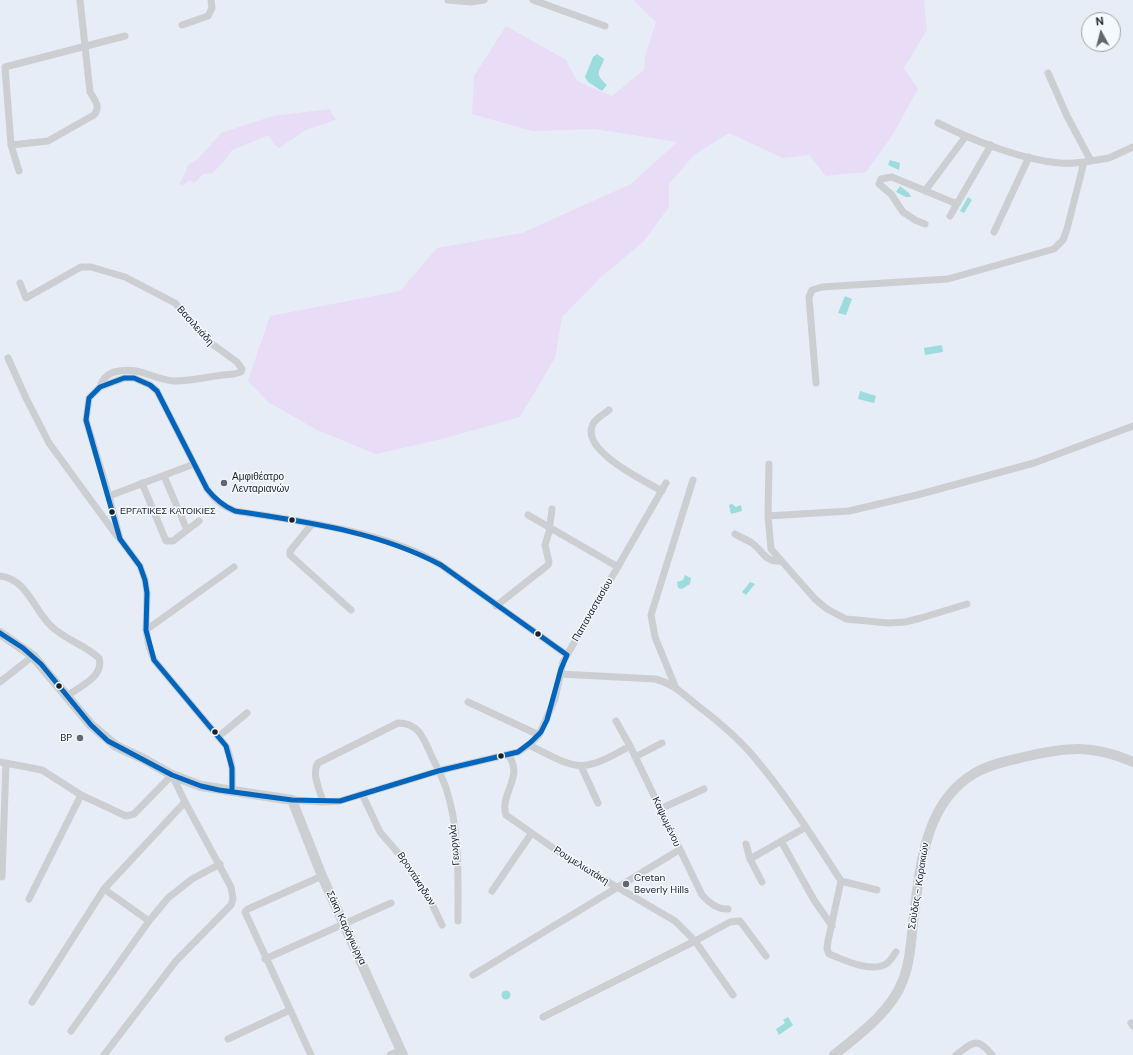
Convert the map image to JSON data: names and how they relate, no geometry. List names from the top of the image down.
{
  "streets": {
    "street": [
      "Βασιλειάδη",
      "Παπαναστασίου",
      "Καψωμένου",
      "Γεωργιλά",
      "Ρουμελιωτάκη",
      "Βροντάκηδων",
      "Σούδας - Κορακιών",
      "Σάκη Καράγιωργα"
    ]
  },
  "crossings": [
    ["Παπαναστασίου", "Γεωργιλά"],
    ["Παπαναστασίου", "Ρουμελιωτάκη"],
    ["Παπαναστασίου", "Βροντάκηδων"],
    ["Παπαναστασίου", "Σάκη Καράγιωργα"]
  ],
  "places": [
    "Αμφιθέατρο Λενταριανών",
    "ΕΡΓΑΤΙΚΕΣ ΚΑΤΟΙΚΙΕΣ",
    "BP",
    "Cretan Beverly Hills"
  ],
  "north": "top"
}
